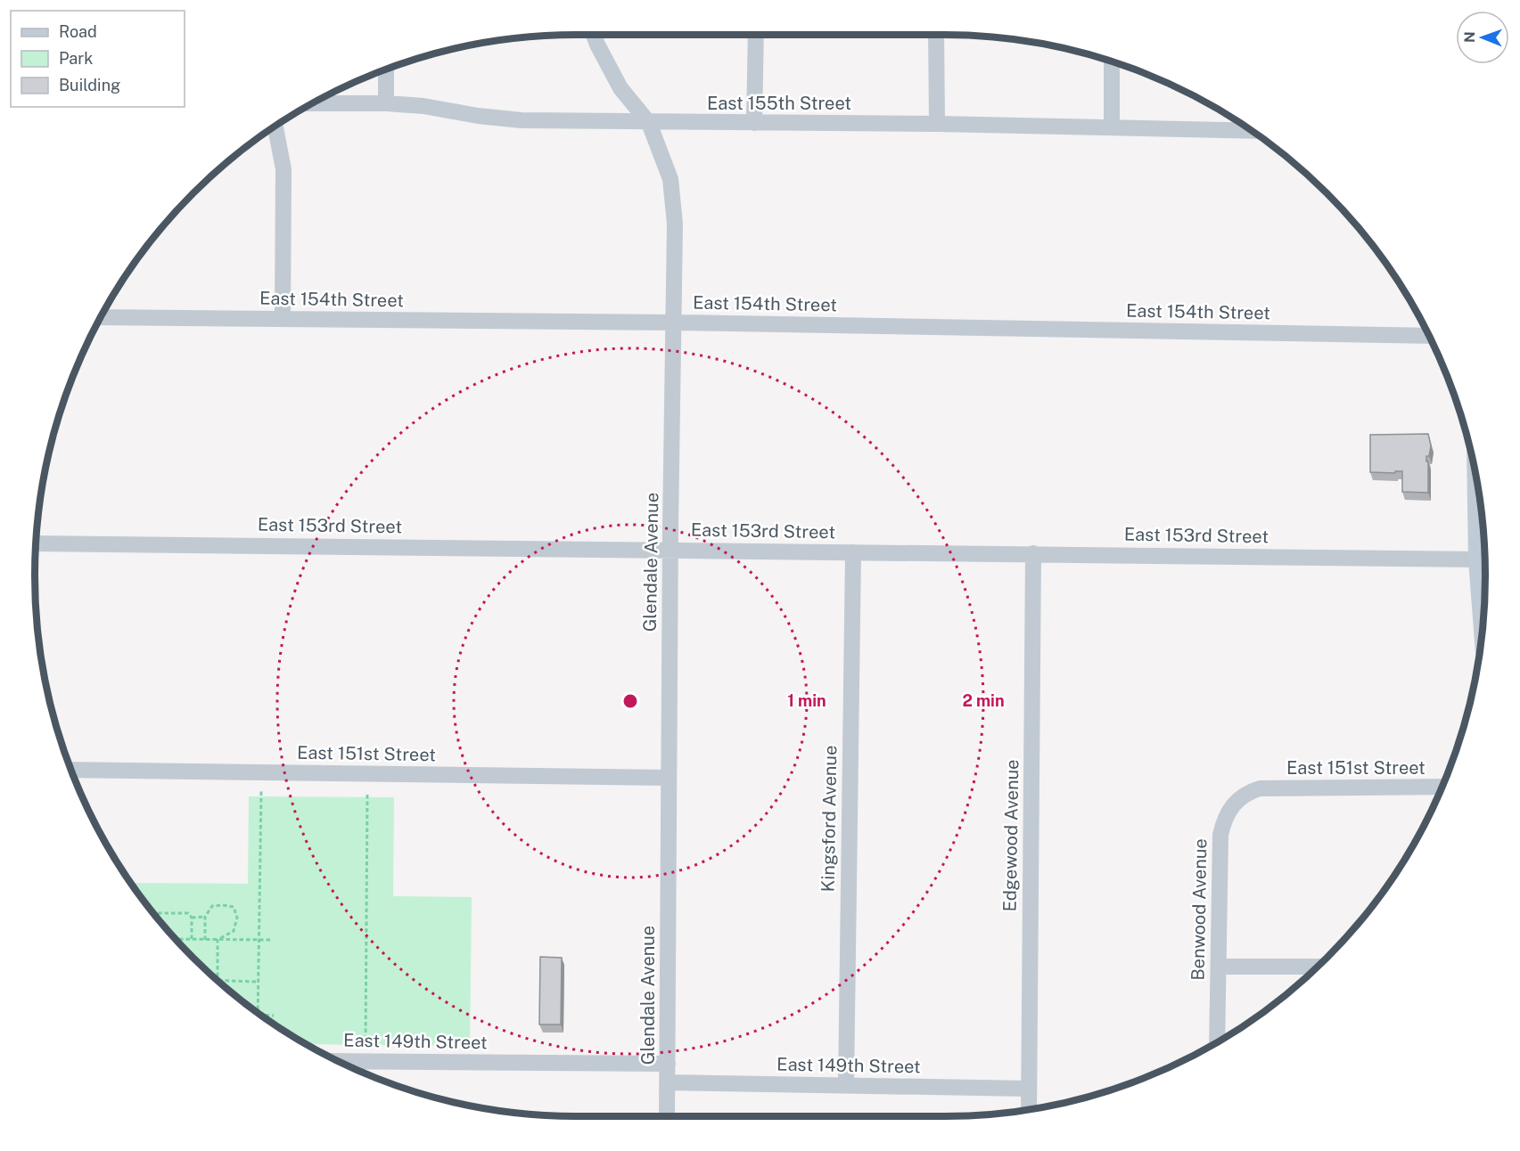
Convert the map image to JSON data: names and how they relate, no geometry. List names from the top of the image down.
{
  "streets": {
    "street": [
      "East 155th Street",
      "East 154th Street",
      "East 153rd Street",
      "Glendale Avenue",
      "East 151st Street",
      "Kingsford Avenue",
      "Edgewood Avenue",
      "Benwood Avenue",
      "East 149th Street"
    ]
  },
  "crossings": [
    ["East 155th Street", "Glendale Avenue"],
    ["East 154th Street", "Glendale Avenue"],
    ["East 153rd Street", "Glendale Avenue"],
    ["East 153rd Street", "Kingsford Avenue"],
    ["East 153rd Street", "Edgewood Avenue"],
    ["Glendale Avenue", "East 151st Street"],
    ["Glendale Avenue", "East 149th Street"],
    ["East 151st Street", "Benwood Avenue"],
    ["Kingsford Avenue", "East 149th Street"],
    ["Edgewood Avenue", "East 149th Street"]
  ],
  "legend": ["Road", "Park", "Building"],
  "north": "left",
  "rings": ["1 min", "2 min"]
}
